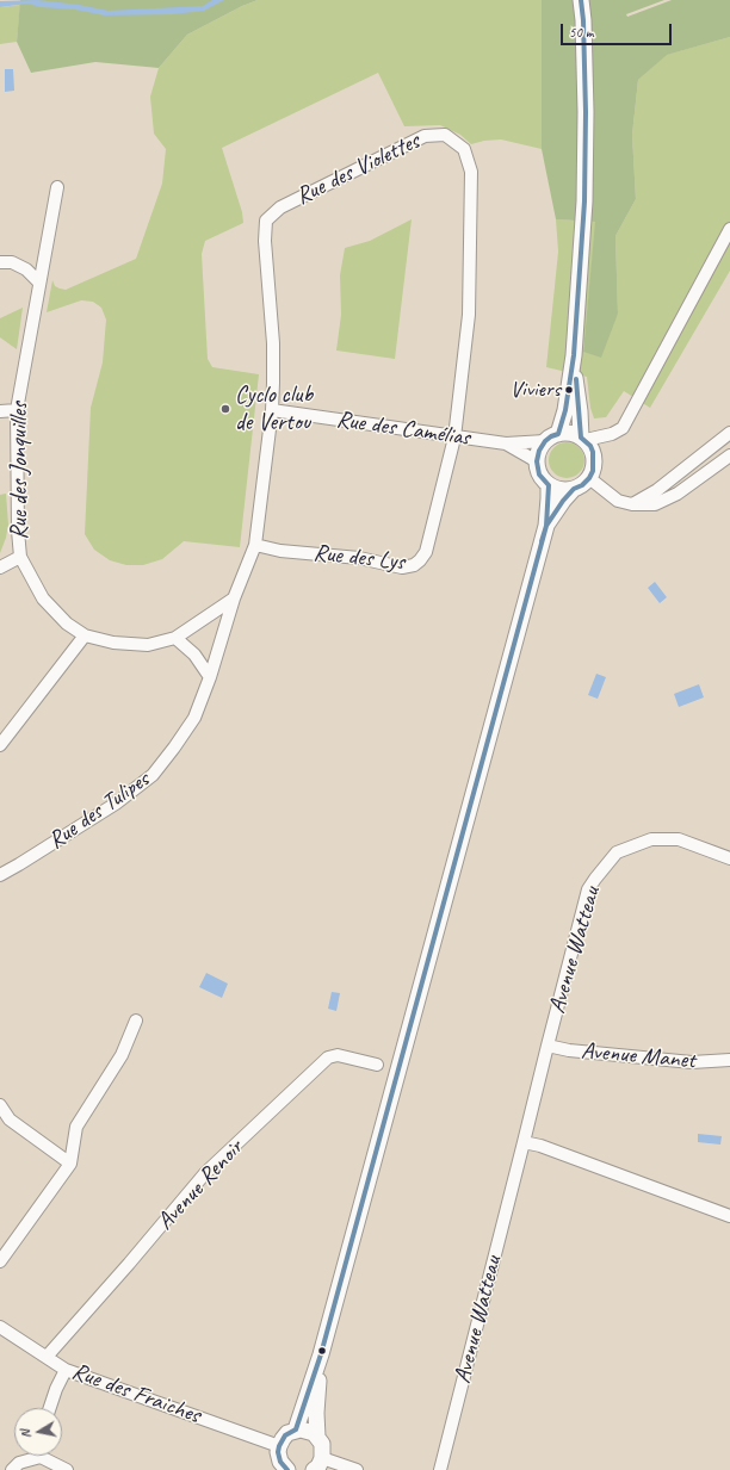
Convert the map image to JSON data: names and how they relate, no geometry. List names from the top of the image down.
{
  "streets": {
    "street": [
      "Rue des Violettes",
      "Rue des Camélias",
      "Rue des Jonquilles",
      "Rue des Lys",
      "Rue des Tulipes",
      "Avenue Watteau",
      "Avenue Manet",
      "Avenue Renoir",
      "Rue des Fraiches"
    ]
  },
  "crossings": [
    ["Rue des Violettes", "Rue des Camélias"],
    ["Rue des Violettes", "Rue des Lys"],
    ["Rue des Camélias", "Rue des Lys"],
    ["Rue des Jonquilles", "Rue des Tulipes"],
    ["Avenue Watteau", "Avenue Manet"],
    ["Avenue Renoir", "Rue des Fraiches"]
  ],
  "places": ["Viviers", "Cyclo club de Vertou"],
  "scale_bar": "50 m",
  "north": "left"
}
